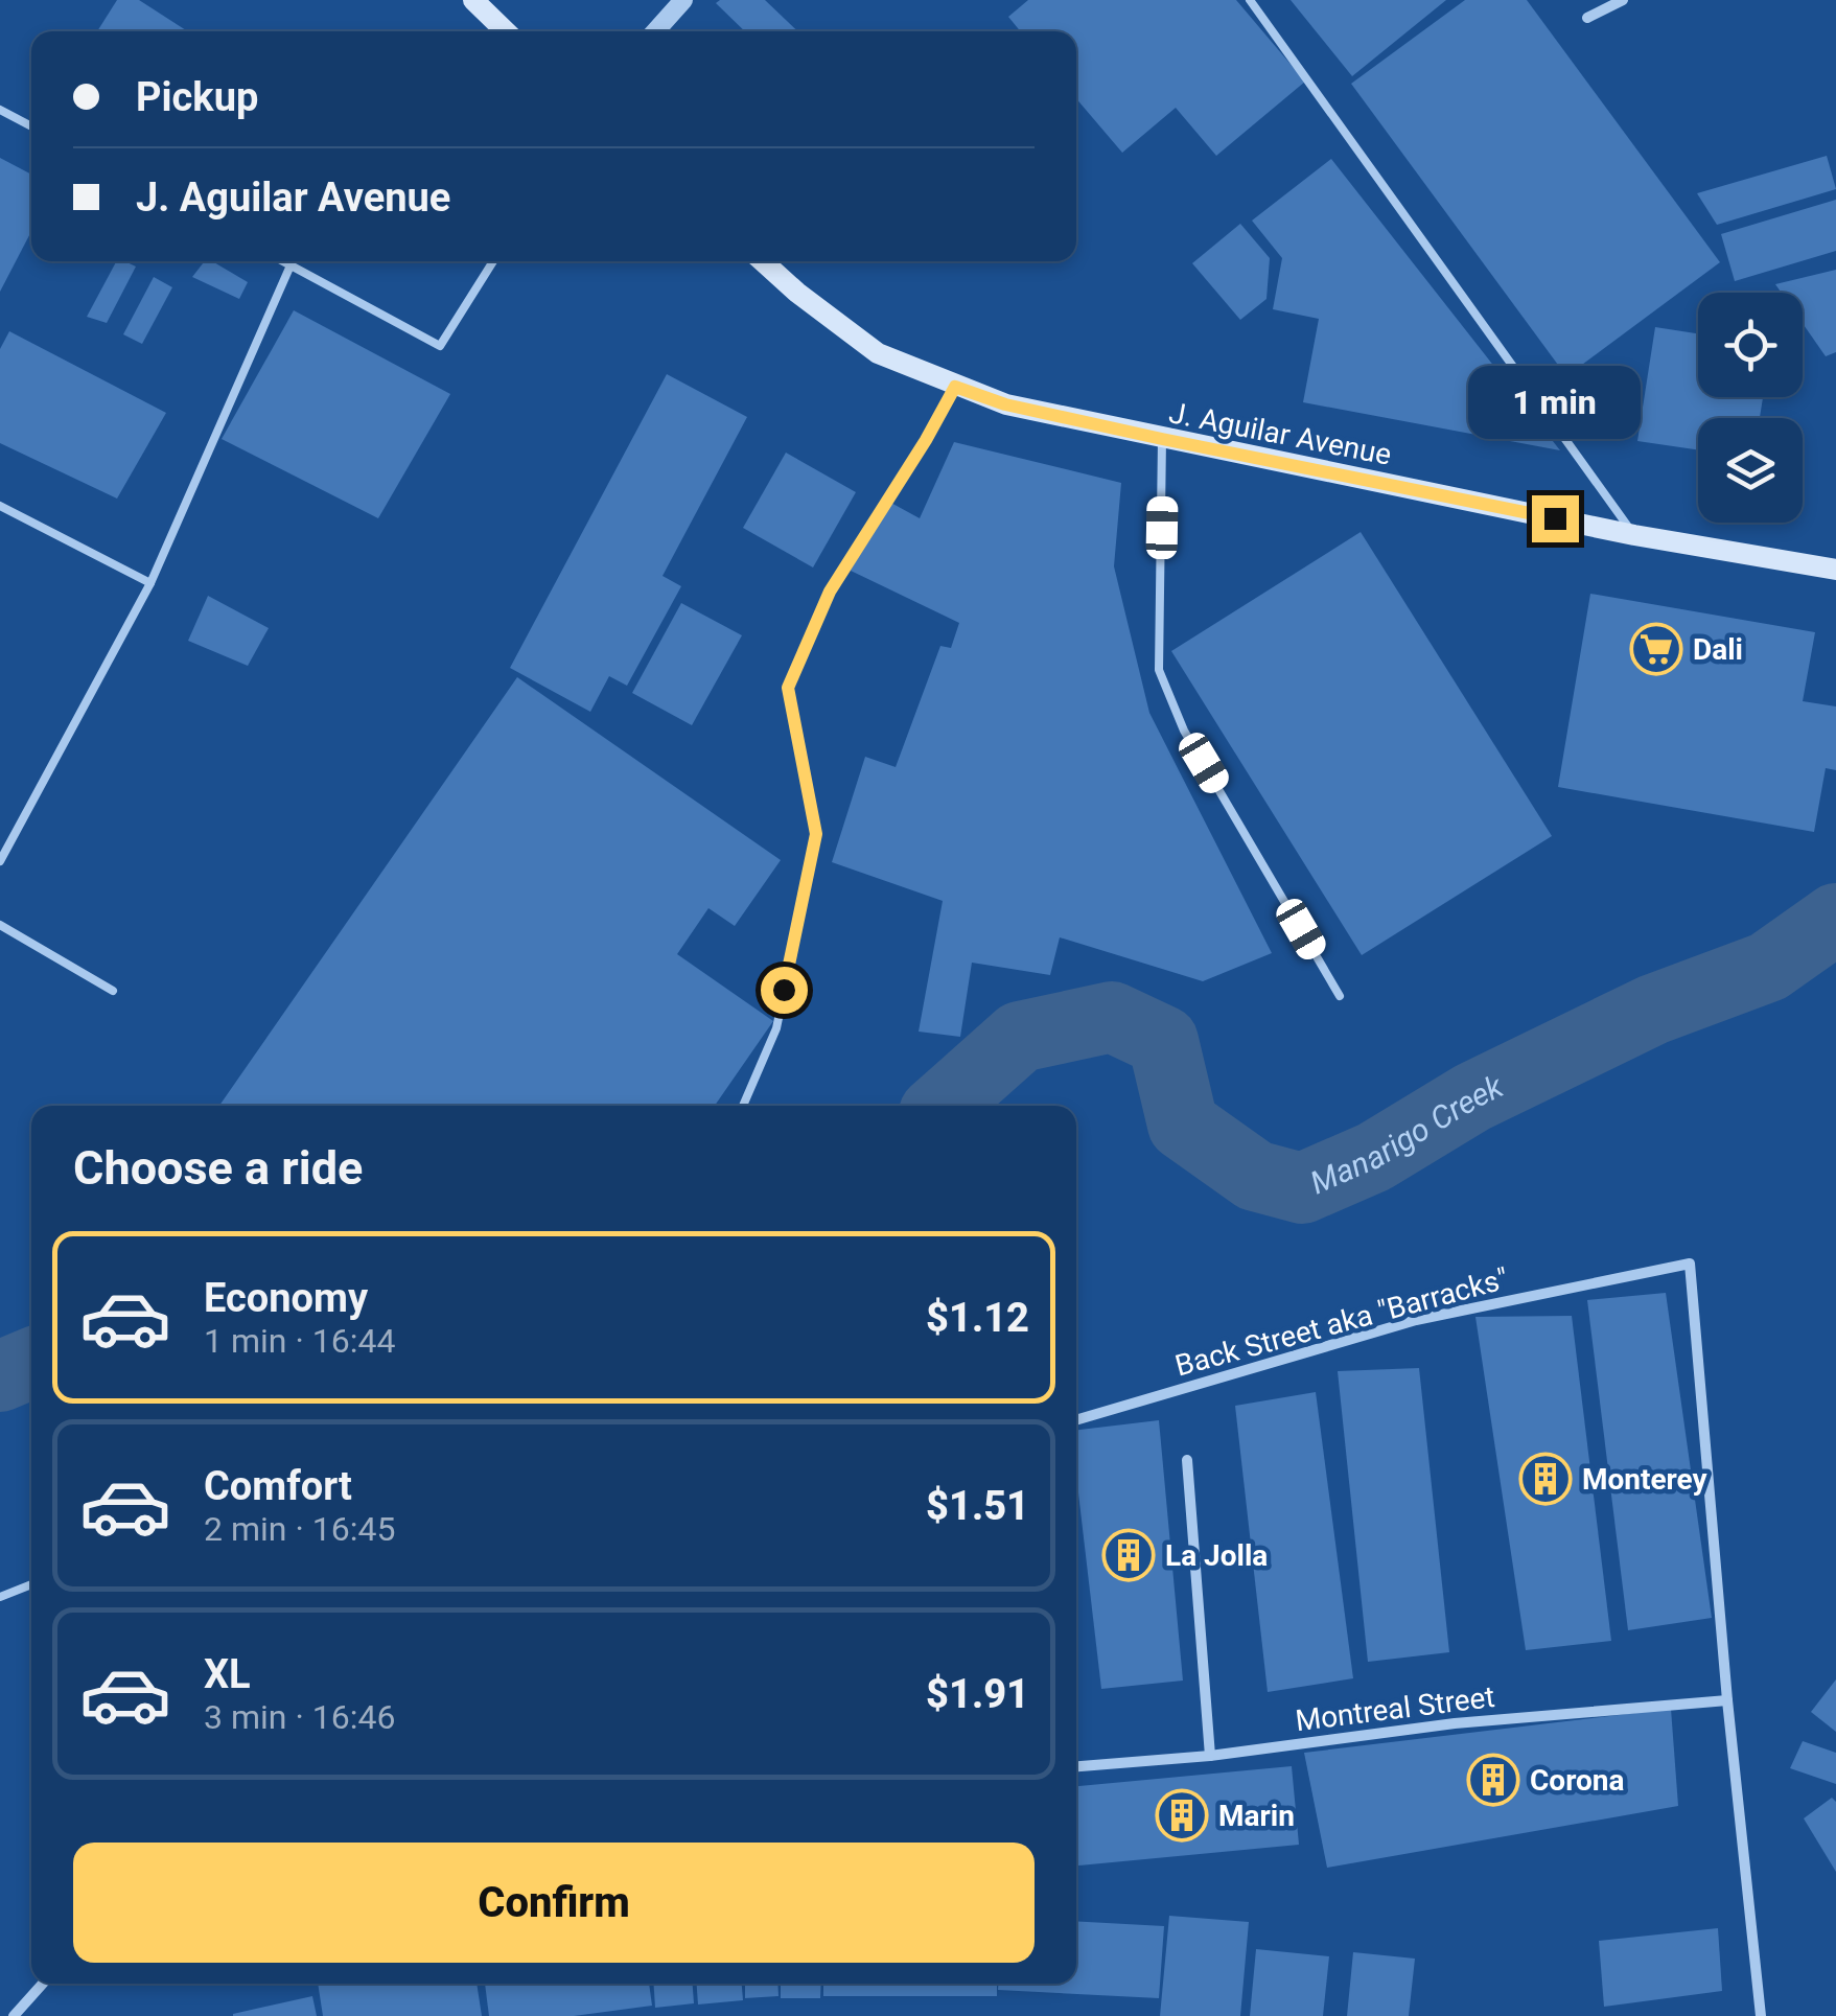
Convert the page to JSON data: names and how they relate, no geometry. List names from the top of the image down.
{
  "streets": {
    "main road": ["J. Aguilar Avenue"],
    "street": ["Back Street aka \"Barracks\"", "Montreal Street"]
  },
  "crossings": [
    ["Back Street aka \"Barracks\"", "Montreal Street"]
  ],
  "water": ["Manarigo Creek"],
  "places": {
    "supermarket": ["Dali"],
    "building": [
      "Monterey",
      "La Jolla",
      "Corona",
      "Marin"
    ]
  },
  "page": {
    "banner": ["Pickup", "J. Aguilar Avenue"],
    "bubble": "1 min",
    "heading": "Choose a ride",
    "list": [
      {
        "name": "Economy",
        "note": "1 min · 16:44",
        "value": "$1.12"
      },
      {
        "name": "Comfort",
        "note": "2 min · 16:45",
        "value": "$1.51"
      },
      {
        "name": "XL",
        "note": "3 min · 16:46",
        "value": "$1.91"
      }
    ],
    "buttons": "Confirm"
  }
}
